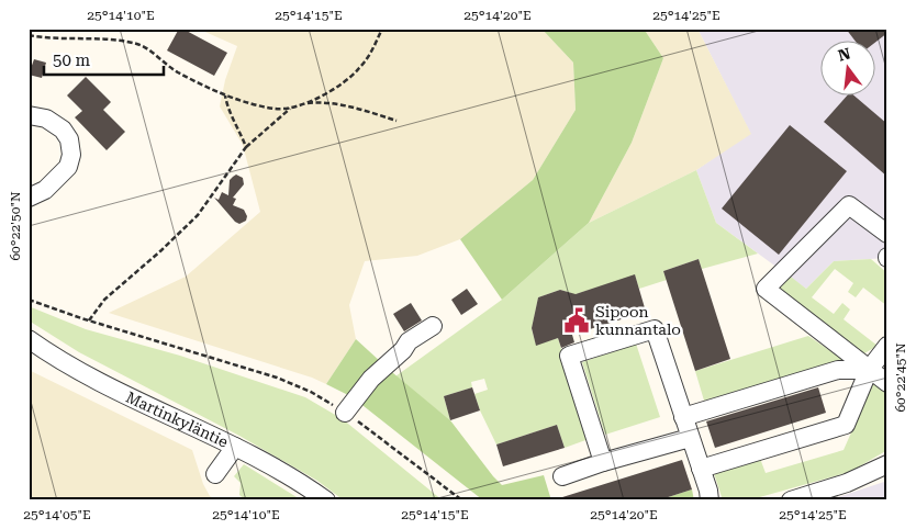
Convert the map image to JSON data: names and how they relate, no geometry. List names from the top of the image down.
{
  "streets": {
    "street": ["Martinkyläntie"]
  },
  "places": {
    "public building": ["Sipoon kunnantalo"]
  },
  "scale_bar": "50 m",
  "north": "top",
  "coordinates": [
    "25°14'10\"E",
    "25°14'15\"E",
    "25°14'20\"E",
    "25°14'25\"E",
    "60°22'50\"N",
    "60°22'45\"N",
    "25°14'05\"E"
  ]
}
